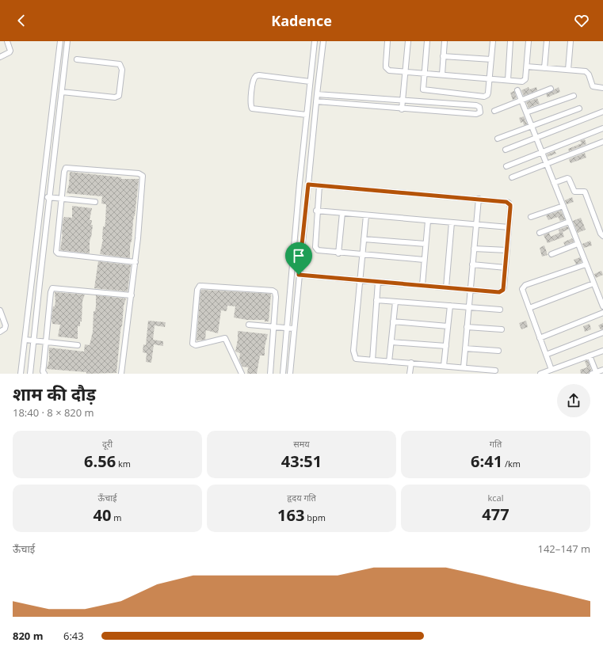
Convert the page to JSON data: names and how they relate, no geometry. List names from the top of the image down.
{
  "page": {
    "header": "Kadence",
    "heading": ["शाम की दौड़", "18:40 · 8 × 820 m"],
    "stats": [
      ["दूरी", "6.56 km"],
      ["समय", "43:51"],
      ["गति", "6:41 /km"],
      ["ऊँचाई", "40 m"],
      ["हृदय गति", "163 bpm"],
      ["kcal", "477"]
    ],
    "chart": ["ऊँचाई", "142–147 m"],
    "list": [
      {
        "name": "820 m",
        "note": "6:43"
      }
    ]
  }
}
